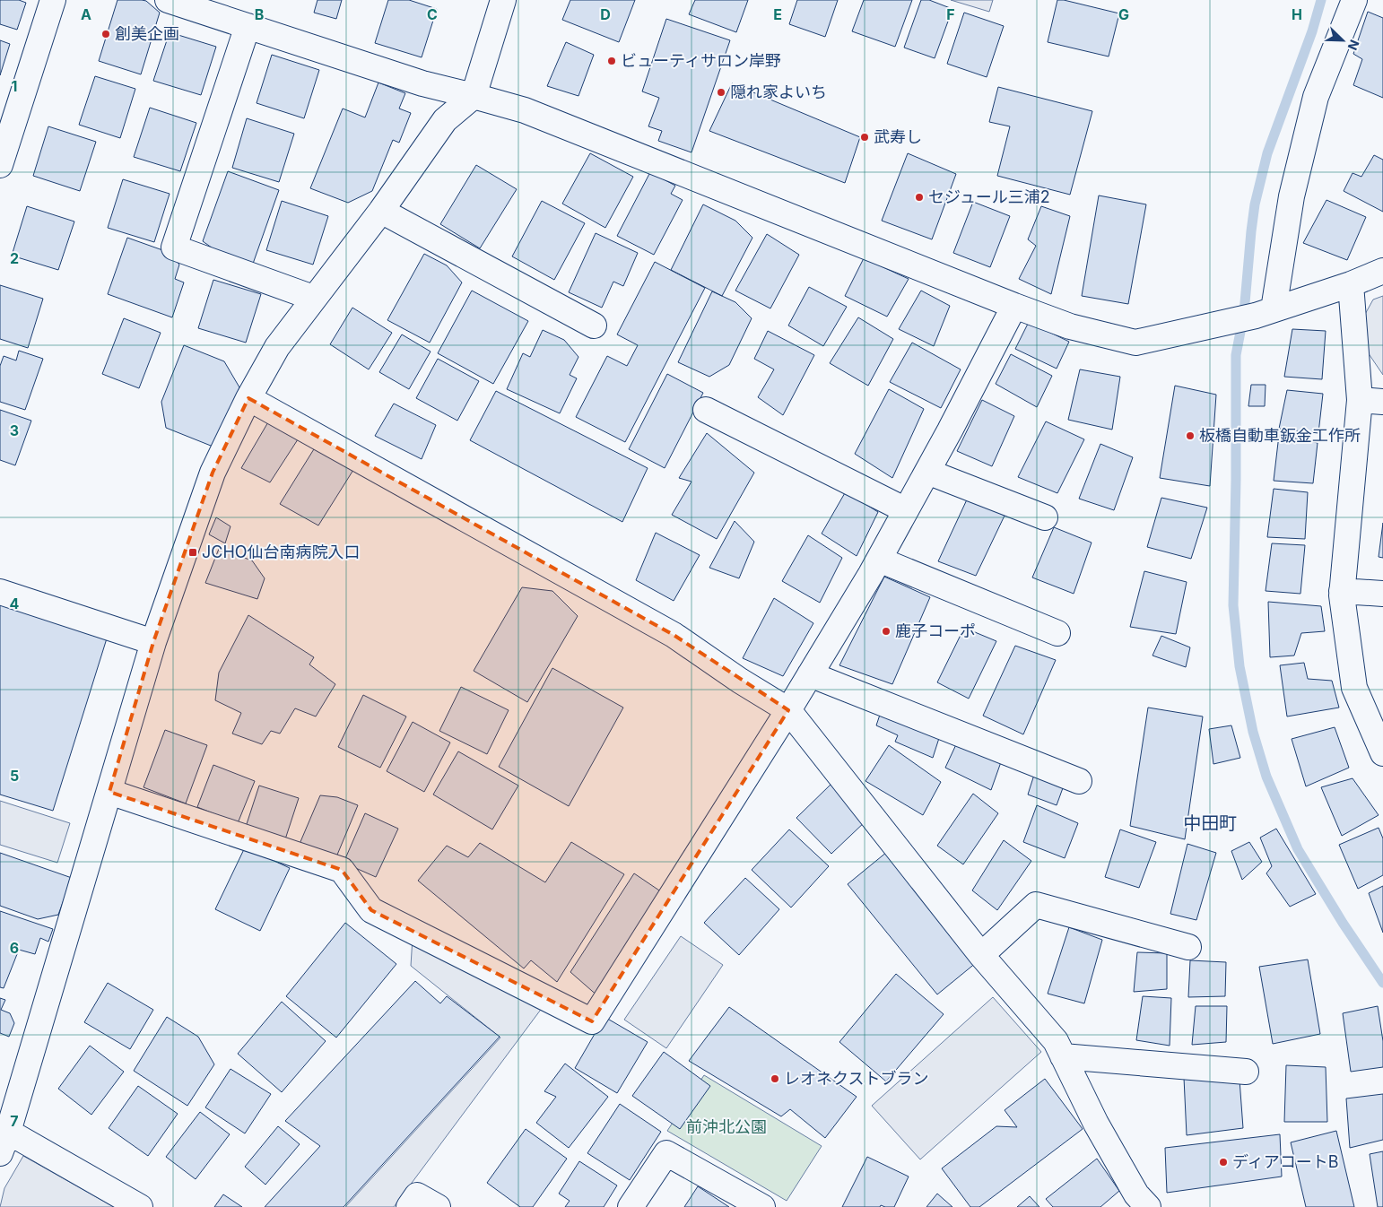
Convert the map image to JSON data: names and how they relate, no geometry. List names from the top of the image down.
{
  "districts": ["中田町"],
  "parks": ["前沖北公園"],
  "places": {
    "other": [
      "創美企画",
      "ビューティサロン岸野",
      "隠れ家よいち",
      "武寿し",
      "セジュール三浦2",
      "板橋自動車鈑金工作所",
      "鹿子コーポ",
      "レオネクストブラン",
      "ディアコートB"
    ],
    "transit": ["JCHO仙台南病院入口"]
  },
  "north": "bottom right",
  "grid": {
    "columns": [
      "A",
      "B",
      "C",
      "D",
      "E",
      "F",
      "G",
      "H"
    ],
    "rows": [
      "1",
      "2",
      "3",
      "4",
      "5",
      "6",
      "7"
    ]
  }
}
